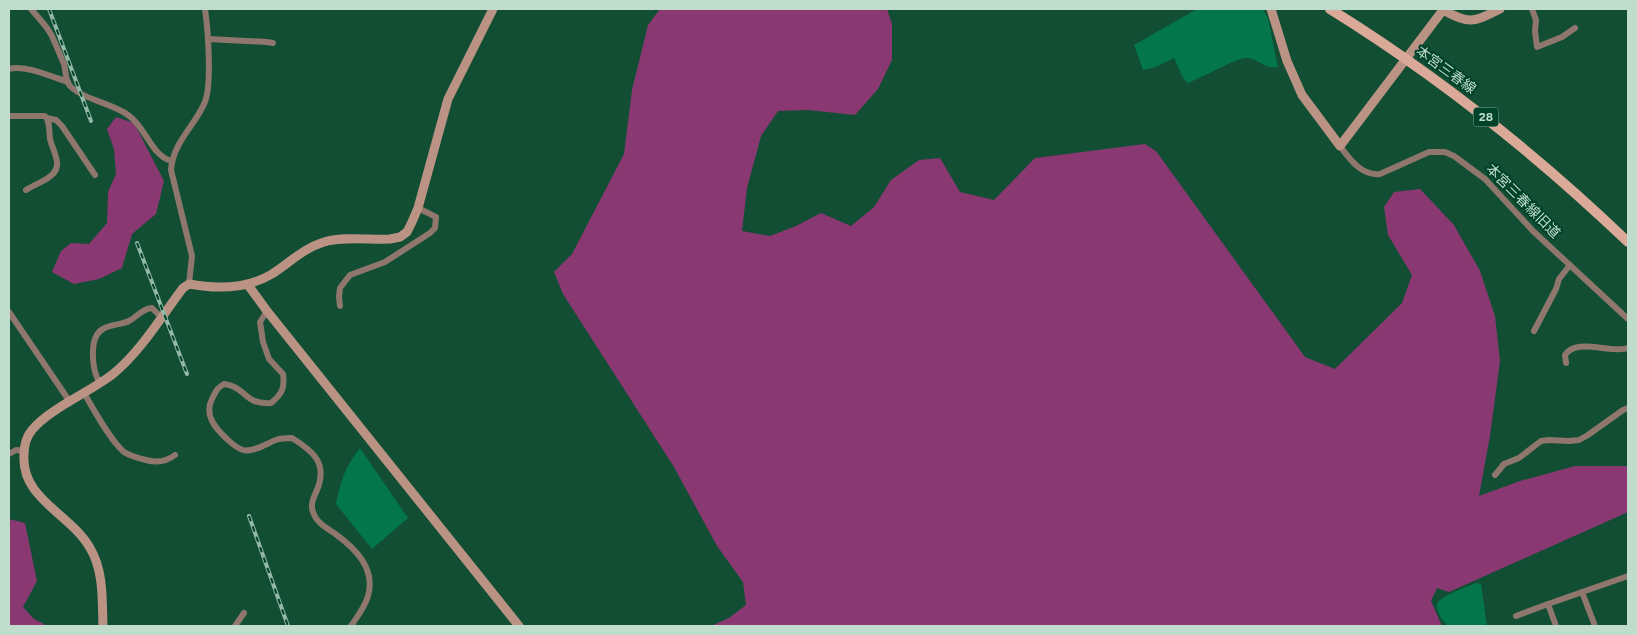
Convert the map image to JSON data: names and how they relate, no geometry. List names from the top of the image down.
{
  "streets": {
    "main road": ["本宮三春線", "28"],
    "street": ["本宮三春線旧道"]
  }
}
